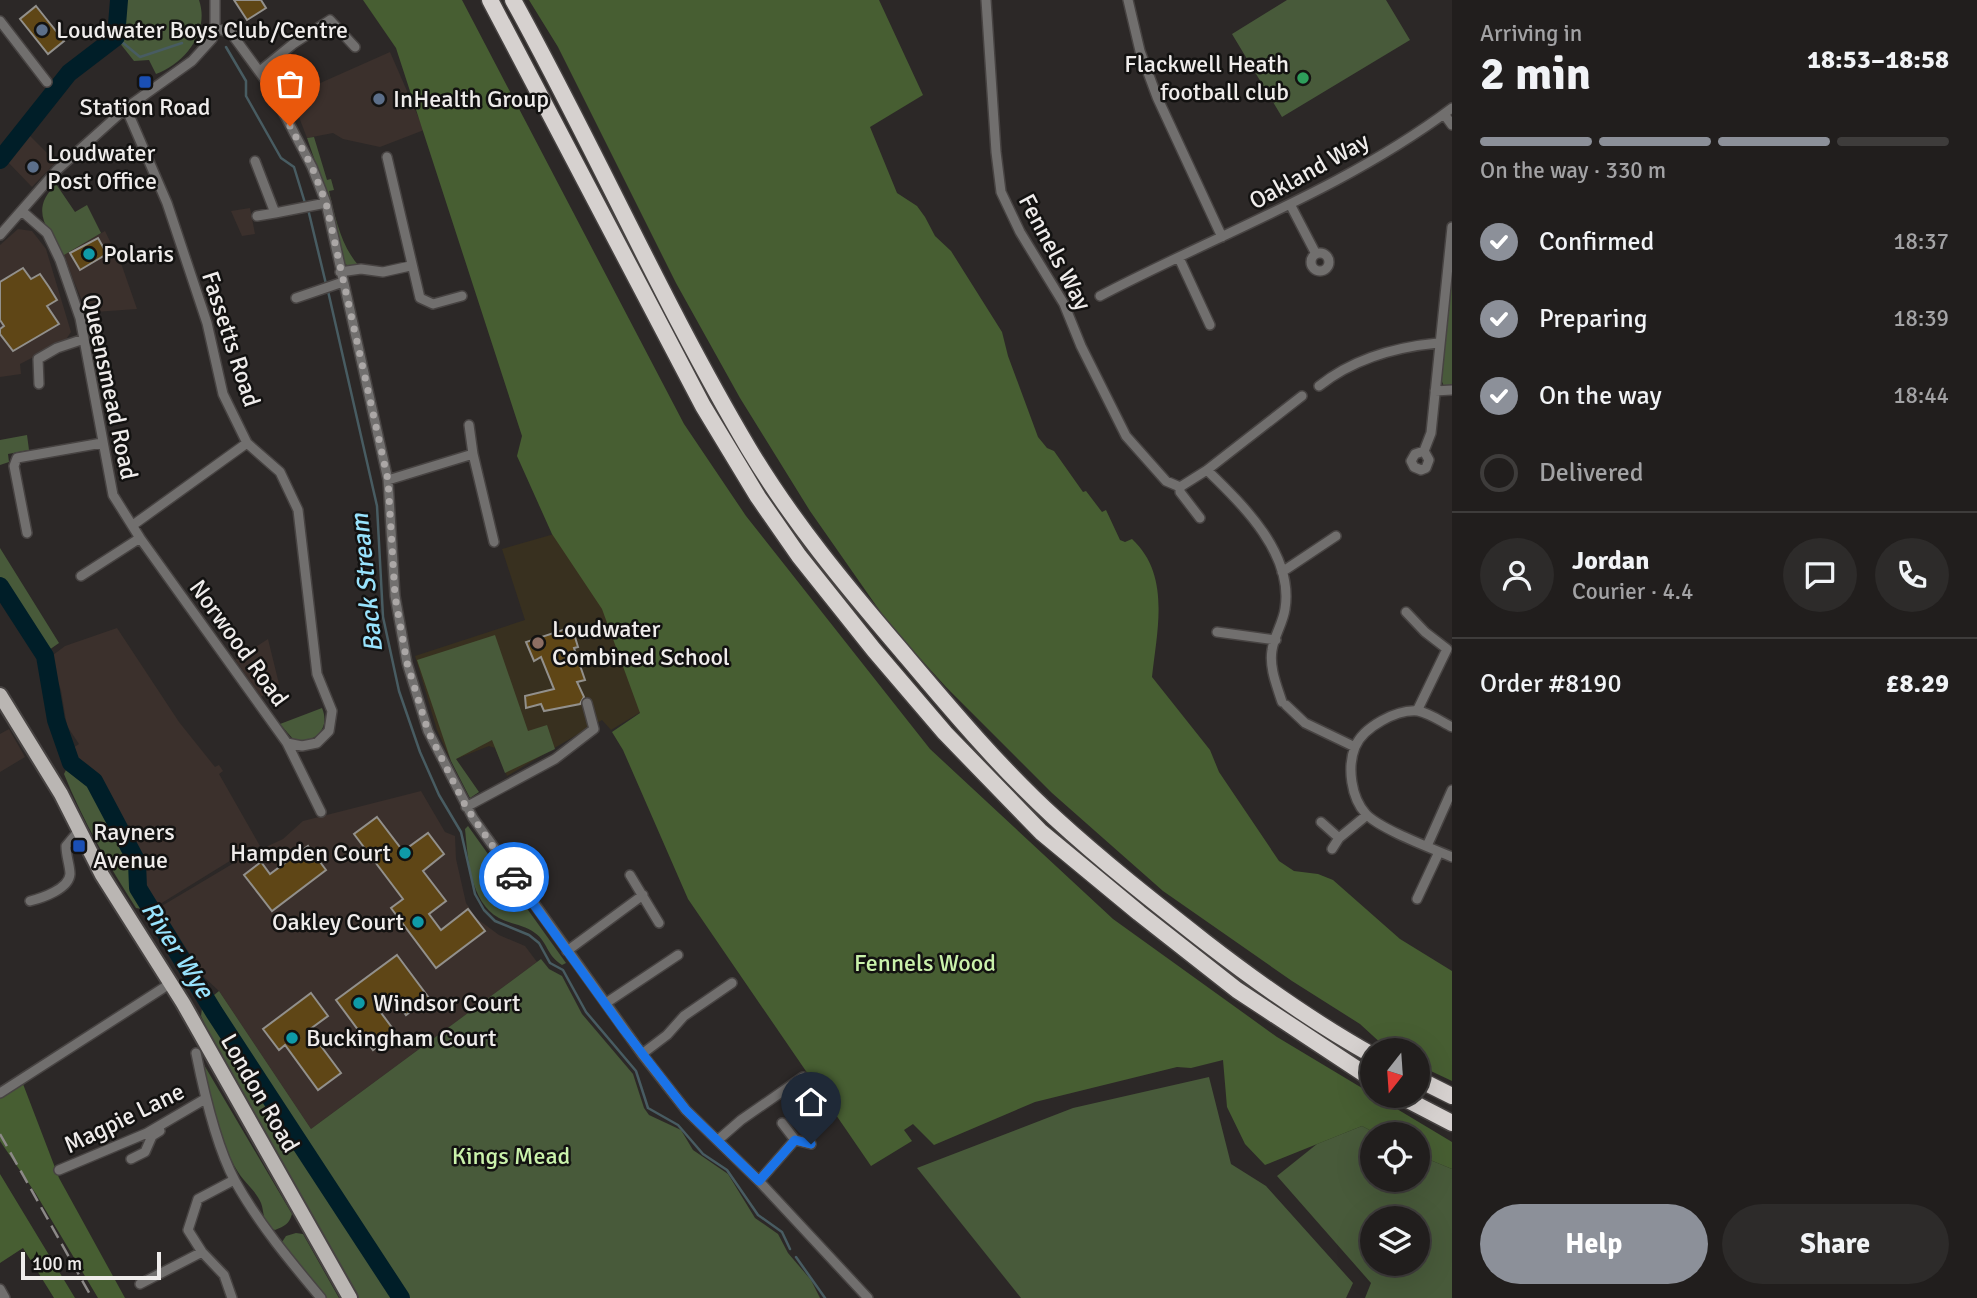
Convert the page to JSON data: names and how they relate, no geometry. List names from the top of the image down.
{
  "streets": {
    "main road": ["London Road"],
    "street": [
      "Oakland Way",
      "Fennels Way",
      "Fassetts Road",
      "Queensmead Road",
      "Norwood Road",
      "Magpie Lane"
    ]
  },
  "crossings": [
    ["Fassetts Road", "Norwood Road"],
    ["Queensmead Road", "Norwood Road"],
    ["London Road", "Magpie Lane"]
  ],
  "water": ["Back Stream", "River Wye"],
  "parks": ["Fennels Wood", "Kings Mead"],
  "places": {
    "other": [
      "Loudwater Boys Club/Centre",
      "Flackwell Heath football club",
      "InHealth Group",
      "Loudwater Post Office",
      "Polaris",
      "Loudwater Combined School",
      "Hampden Court",
      "Oakley Court",
      "Windsor Court",
      "Buckingham Court"
    ],
    "transit": ["Station Road", "Rayners Avenue"]
  },
  "scale_bar": "100 m",
  "north": "bottom",
  "page": {
    "heading": ["2 min", "Arriving in", "18:53–18:58"],
    "panel": [
      "Jordan",
      "Courier · 4.4",
      "Order #8190",
      "£8.29"
    ],
    "bar": "On the way · 330 m",
    "list": [
      ["Confirmed", "18:37"],
      ["Preparing", "18:39"],
      ["On the way", "18:44"],
      "Delivered"
    ],
    "buttons": ["Help", "Share"],
    "scale": "100 m"
  }
}
